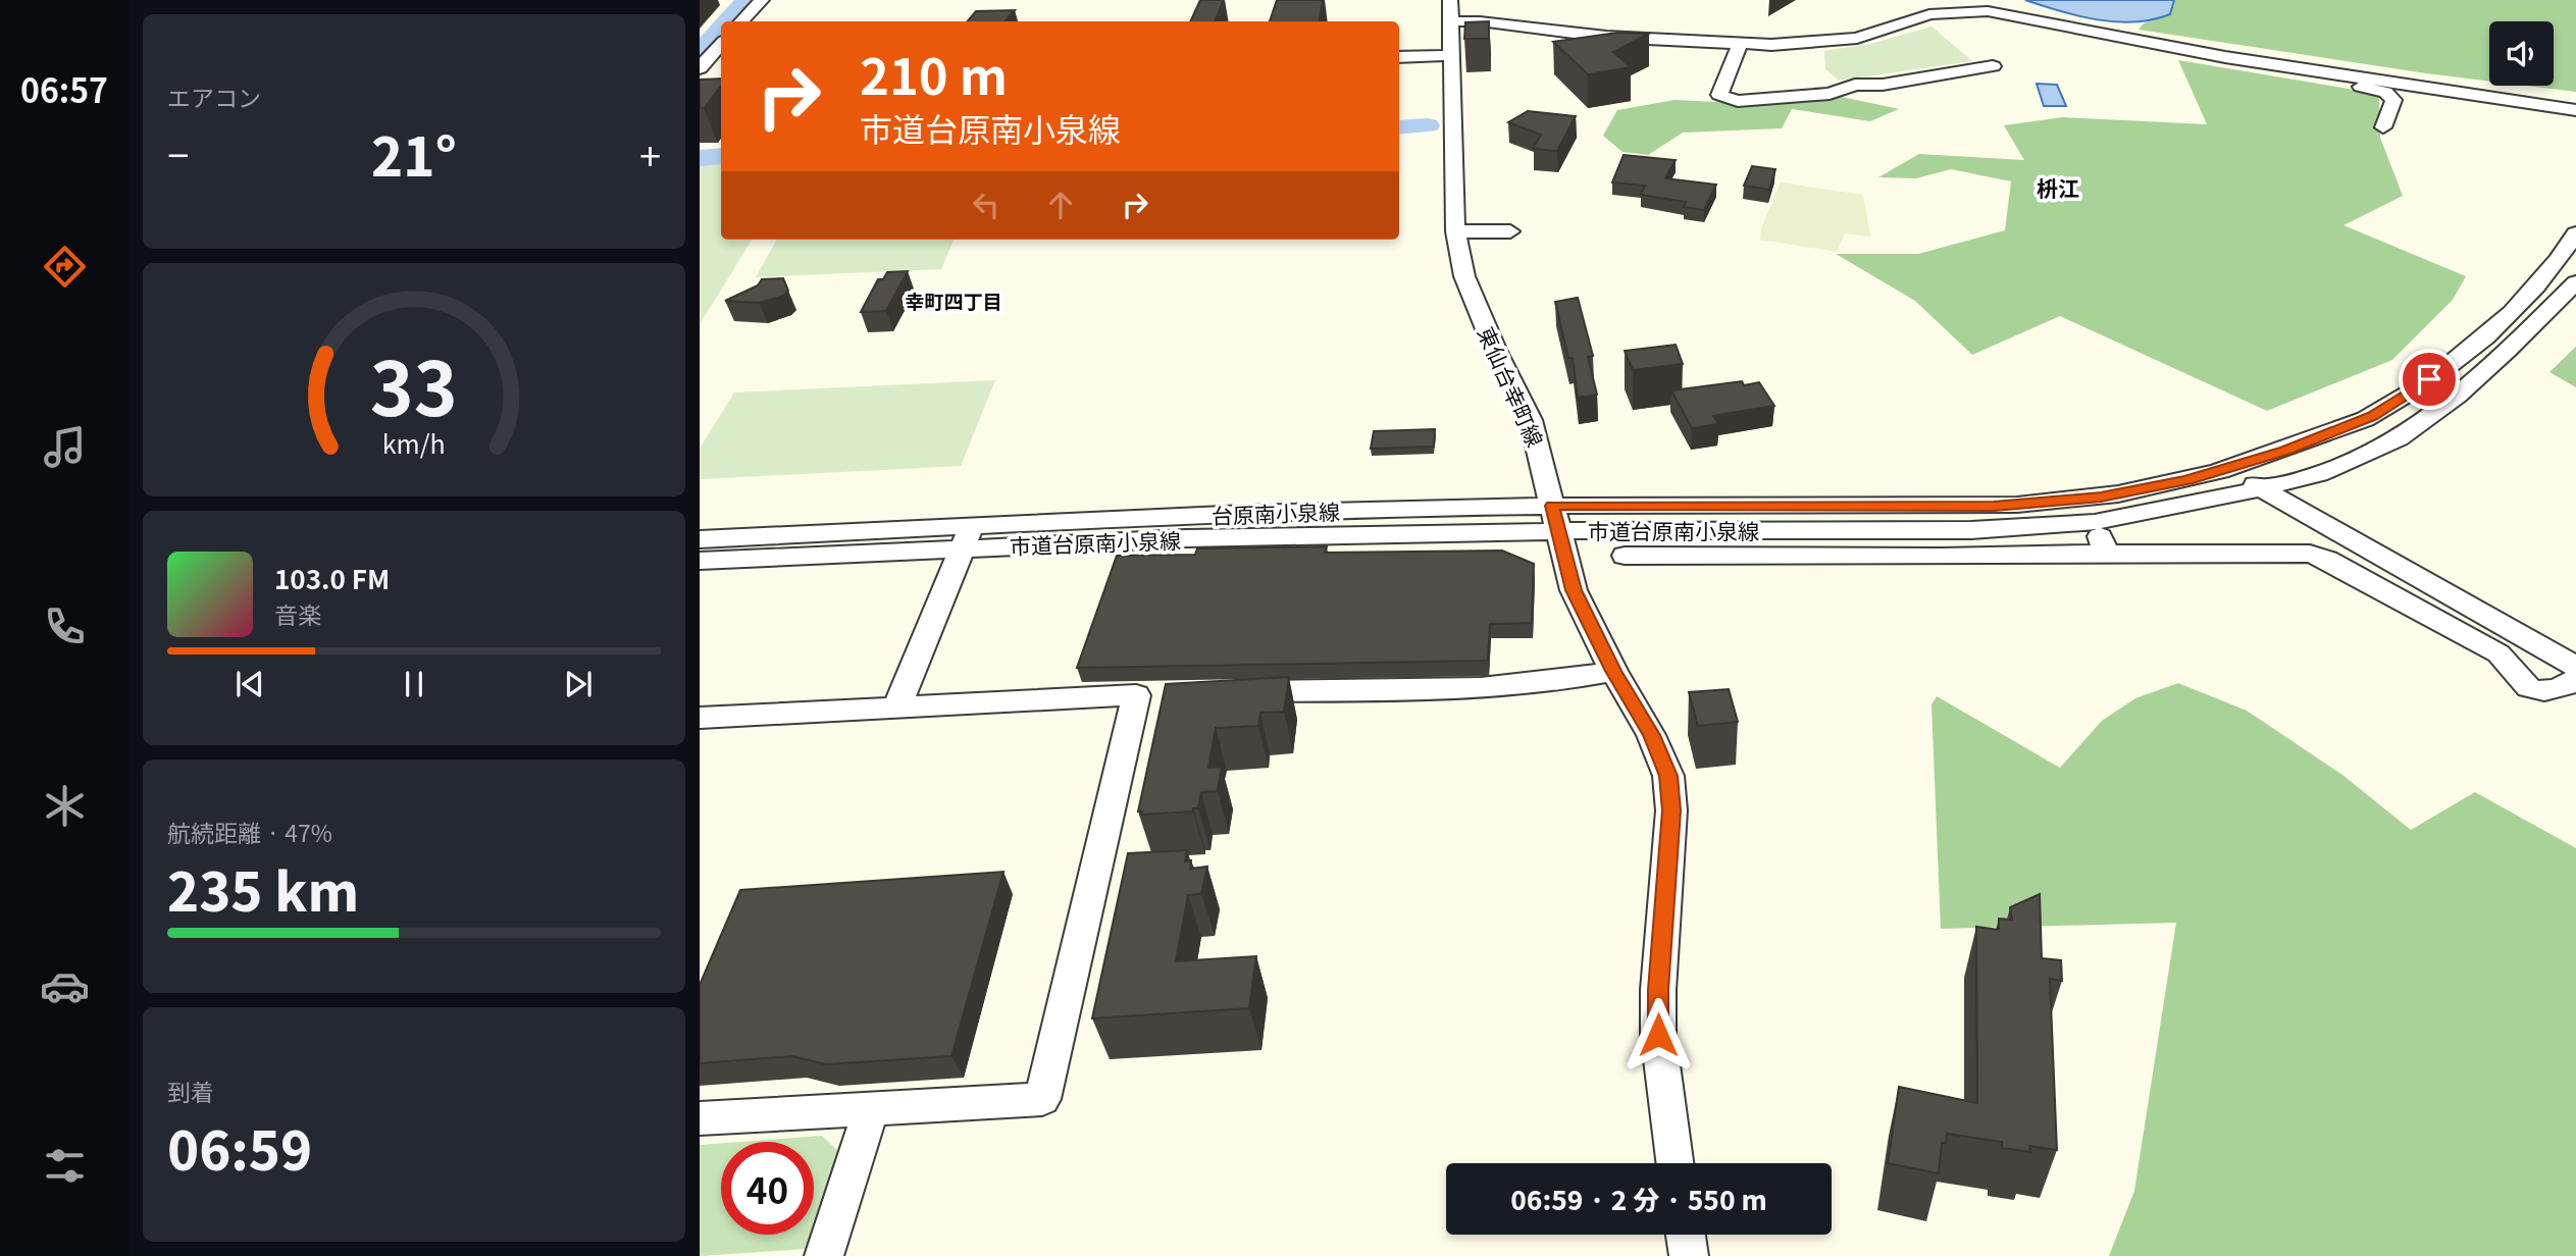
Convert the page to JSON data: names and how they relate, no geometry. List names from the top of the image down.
{
  "streets": {
    "street": ["東仙台幸町線", "市道台原南小泉線"]
  },
  "crossings": [
    ["東仙台幸町線", "市道台原南小泉線"]
  ],
  "districts": ["枡江", "幸町四丁目"],
  "page": {
    "tabs": "06:57",
    "tile": [
      "エアコン",
      ["航続距離 · 47%", "235 km"],
      ["到着", "06:59"]
    ],
    "turn": ["210 m", "市道台原南小泉線"],
    "heat": ["−", "21°", "+"],
    "song": ["103.0 FM", "音楽"],
    "limit": "40",
    "trip": "06:59 · 2 分 · 550 m",
    "gauge": ["33", "km/h"]
  }
}
